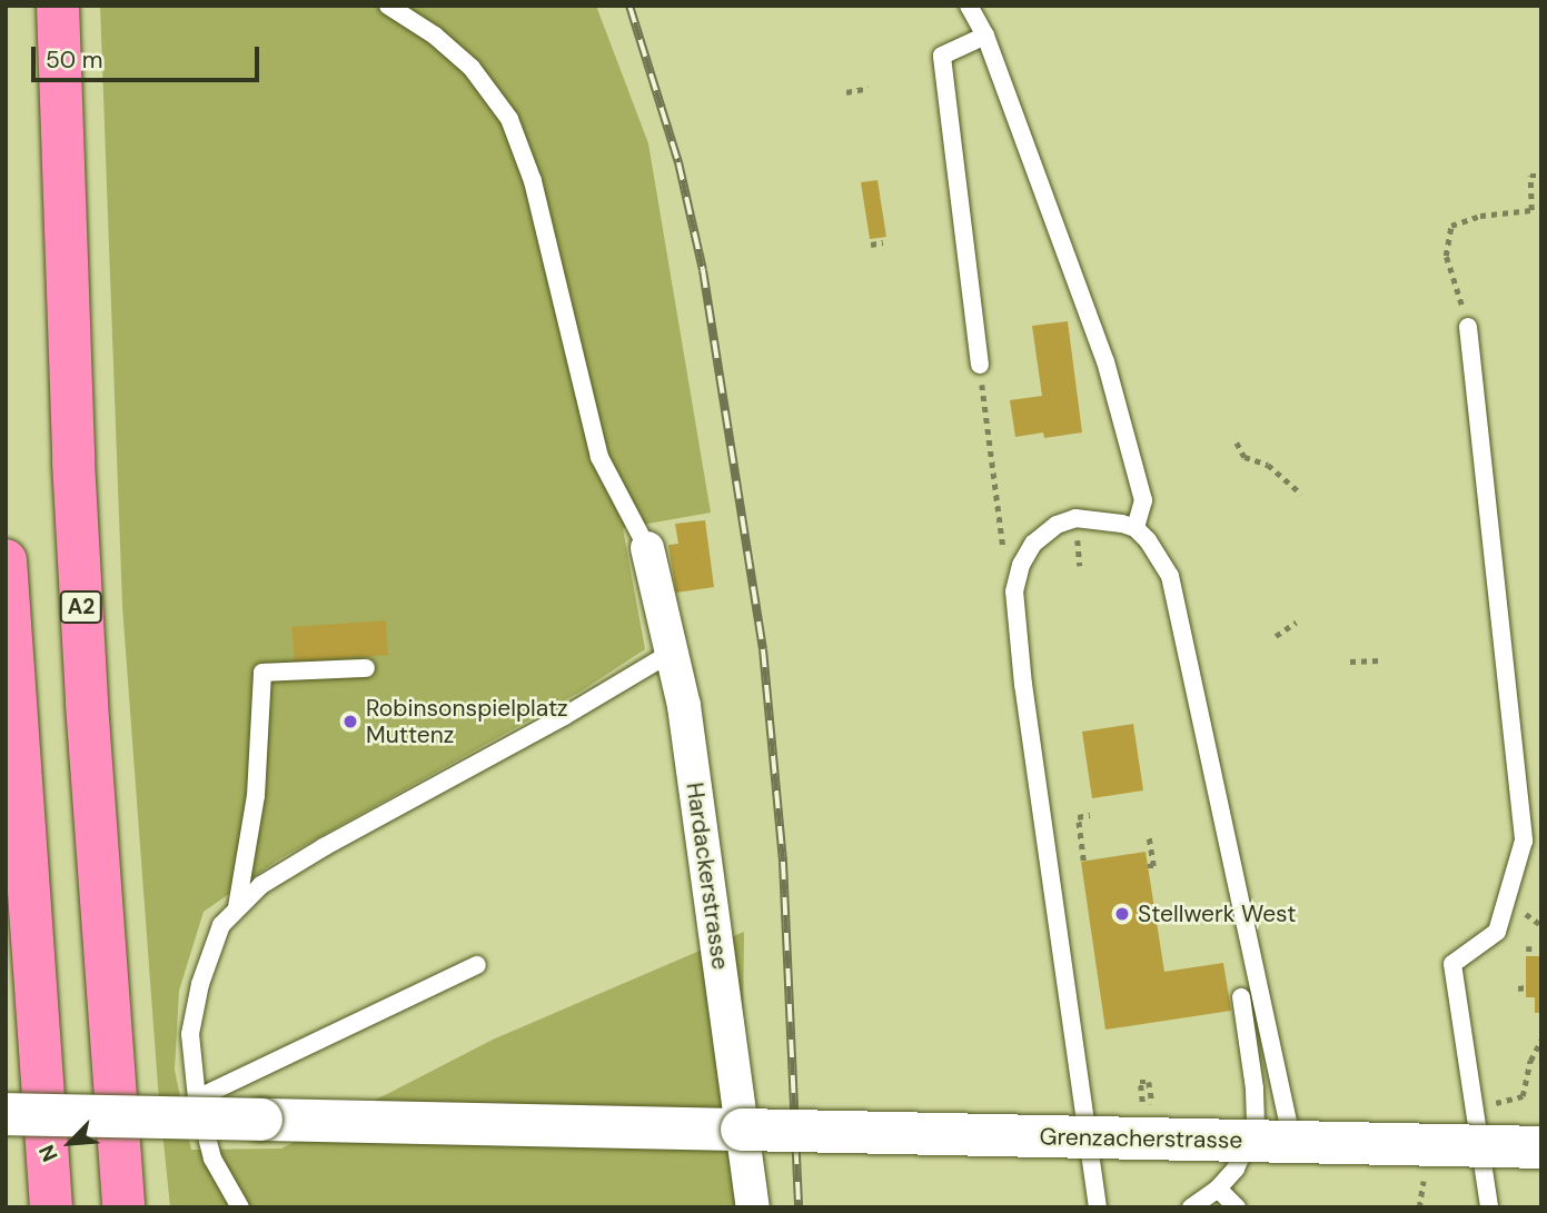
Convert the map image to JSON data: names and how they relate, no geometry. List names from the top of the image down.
{
  "streets": {
    "highway": ["A2"],
    "street": ["Hardackerstrasse", "Grenzacherstrasse"]
  },
  "crossings": [
    ["Hardackerstrasse", "Grenzacherstrasse"]
  ],
  "places": ["Robinsonspielplatz Muttenz", "Stellwerk West"],
  "scale_bar": "50 m",
  "north": "bottom left"
}
